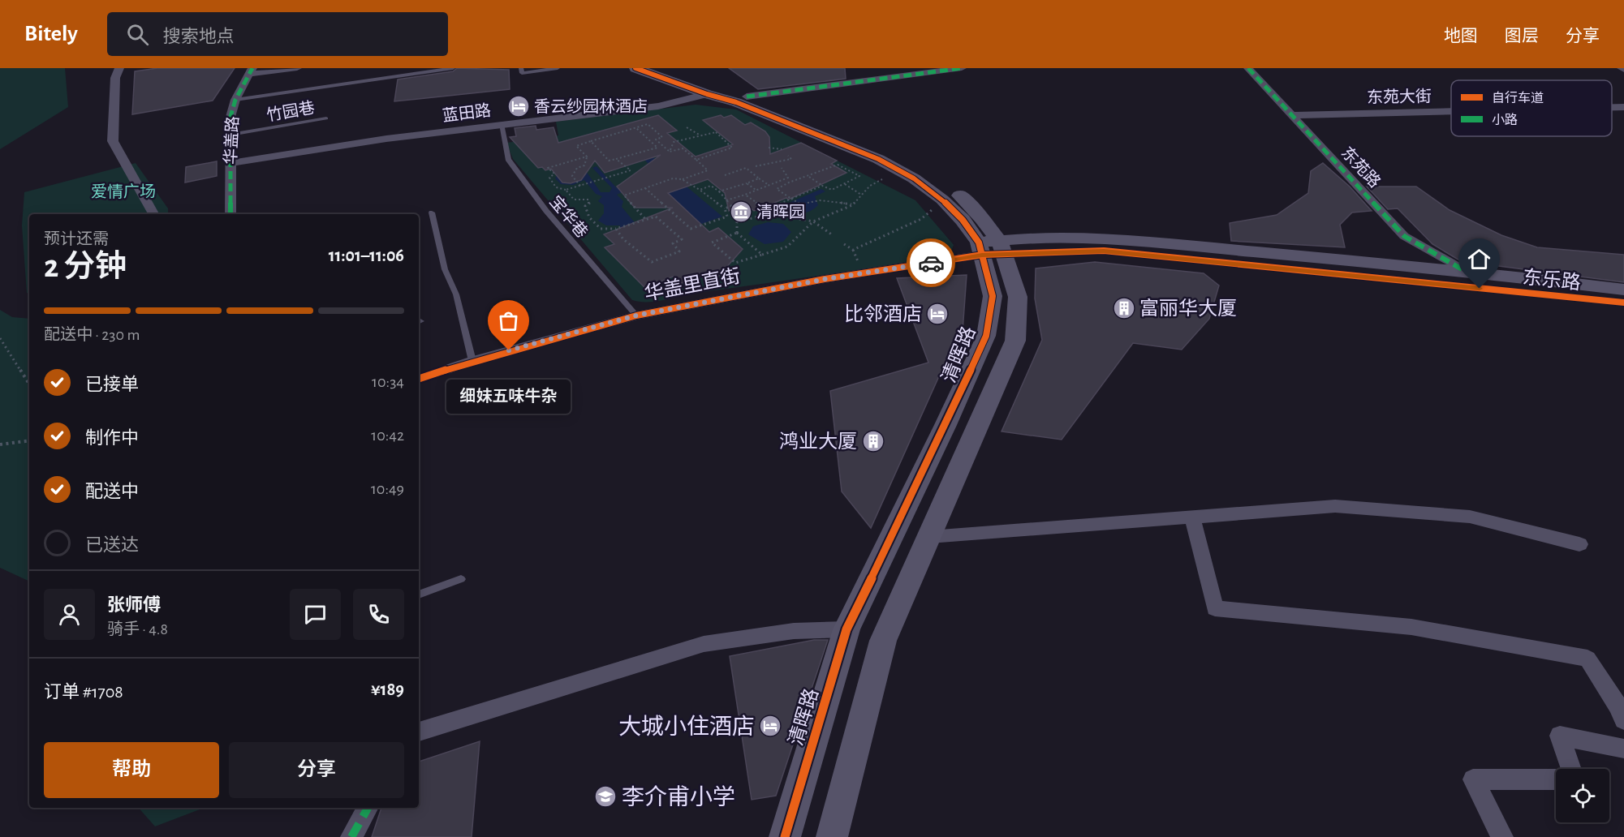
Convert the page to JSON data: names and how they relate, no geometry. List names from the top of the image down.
{
  "streets": {
    "street": [
      "东苑大街",
      "蓝田路",
      "华盖路",
      "东苑路",
      "东乐路",
      "华盖里直街",
      "清晖路"
    ],
    "lane": ["竹园巷", "宝华巷"]
  },
  "crossings": [
    ["东苑大街", "东苑路"],
    ["竹园巷", "华盖路"],
    ["蓝田路", "华盖路"],
    ["蓝田路", "宝华巷"],
    ["蓝田路", "清晖路"],
    ["东苑路", "东乐路"],
    ["宝华巷", "华盖里直街"],
    ["东乐路", "华盖里直街"],
    ["东乐路", "清晖路"],
    ["华盖里直街", "清晖路"]
  ],
  "parks": ["爱情广场"],
  "places": {
    "hotel": ["香云纱园林酒店", "比邻酒店", "大城小住酒店"],
    "museum": ["清晖园"],
    "building": ["富丽华大厦", "鸿业大厦"],
    "other": ["细妹五味牛杂"],
    "school or university": ["李介甫小学"]
  },
  "legend": ["自行车道", "小路"],
  "page": {
    "header": "Bitely",
    "search": "搜索地点",
    "nav": ["地图", "图层", "分享"],
    "heading": ["2 分钟", "预计还需", "11:01–11:06"],
    "panel": [
      "张师傅",
      "骑手 · 4.8",
      "订单 #1708",
      "¥189"
    ],
    "bar": "配送中 · 230 m",
    "list": [
      ["已接单", "10:34"],
      ["制作中", "10:42"],
      ["配送中", "10:49"],
      "已送达"
    ],
    "bubble": "细妹五味牛杂",
    "buttons": ["帮助", "分享"]
  }
}
